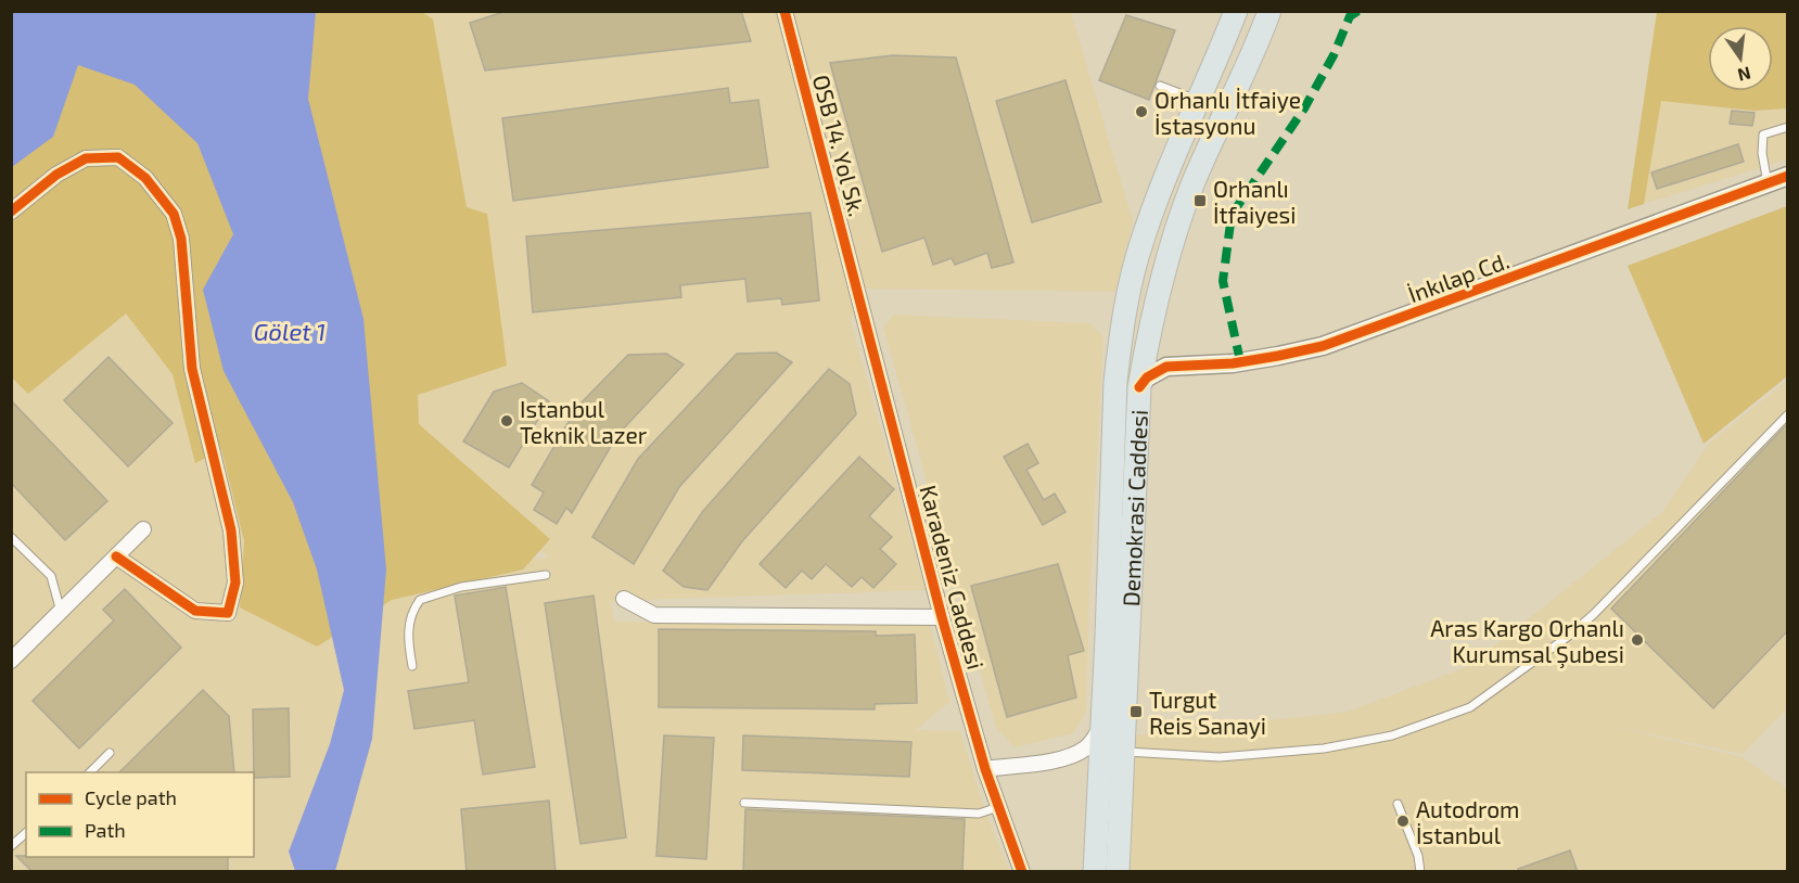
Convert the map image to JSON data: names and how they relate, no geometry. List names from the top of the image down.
{
  "streets": {
    "main road": ["Demokrasi Caddesi"],
    "street": ["OSB 14. Yol Sk.", "İnkılap Cd.", "Karadeniz Caddesi"]
  },
  "crossings": [
    ["OSB 14. Yol Sk.", "Karadeniz Caddesi"],
    ["İnkılap Cd.", "Demokrasi Caddesi"]
  ],
  "water": ["Gölet 1"],
  "places": {
    "other": [
      "Orhanlı İtfaiye İstasyonu",
      "Istanbul Teknik Lazer",
      "Aras Kargo Orhanlı Kurumsal Şubesi",
      "Autodrom İstanbul"
    ],
    "transit": ["Orhanlı İtfaiyesi", "Turgut Reis Sanayi"]
  },
  "legend": ["Cycle path", "Path"],
  "north": "bottom"
}
